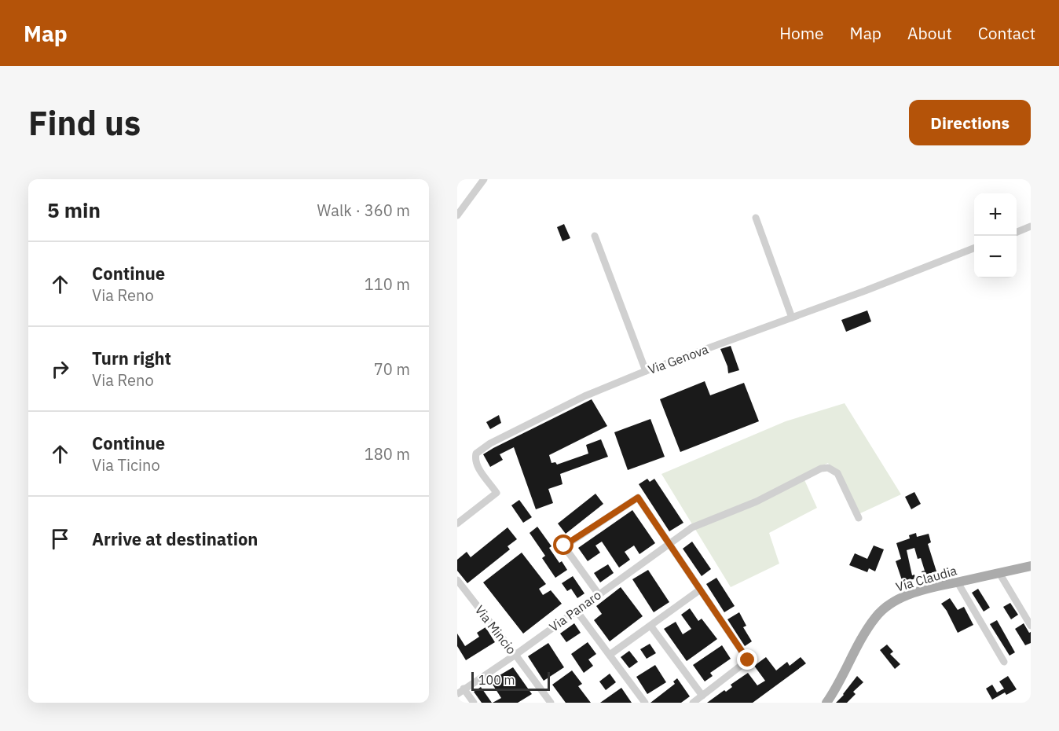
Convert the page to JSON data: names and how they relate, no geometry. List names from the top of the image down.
{
  "streets": {
    "main road": ["Via Claudia"],
    "street": ["Via Genova", "Via Panaro", "Via Mincio"]
  },
  "crossings": [
    ["Via Panaro", "Via Mincio"]
  ],
  "scale_bar": "100 m",
  "page": {
    "header": "Map",
    "nav": [
      "Home",
      "Map",
      "About",
      "Contact"
    ],
    "buttons": "Directions",
    "title": "Find us",
    "heading": ["5 min", "Walk · 360 m"],
    "map_buttons": ["+", "−"],
    "list": [
      ["Continue", "Via Reno", "110 m"],
      ["Turn right", "Via Reno", "70 m"],
      ["Continue", "Via Ticino", "180 m"],
      "Arrive at destination"
    ],
    "scale": "100 m"
  }
}
